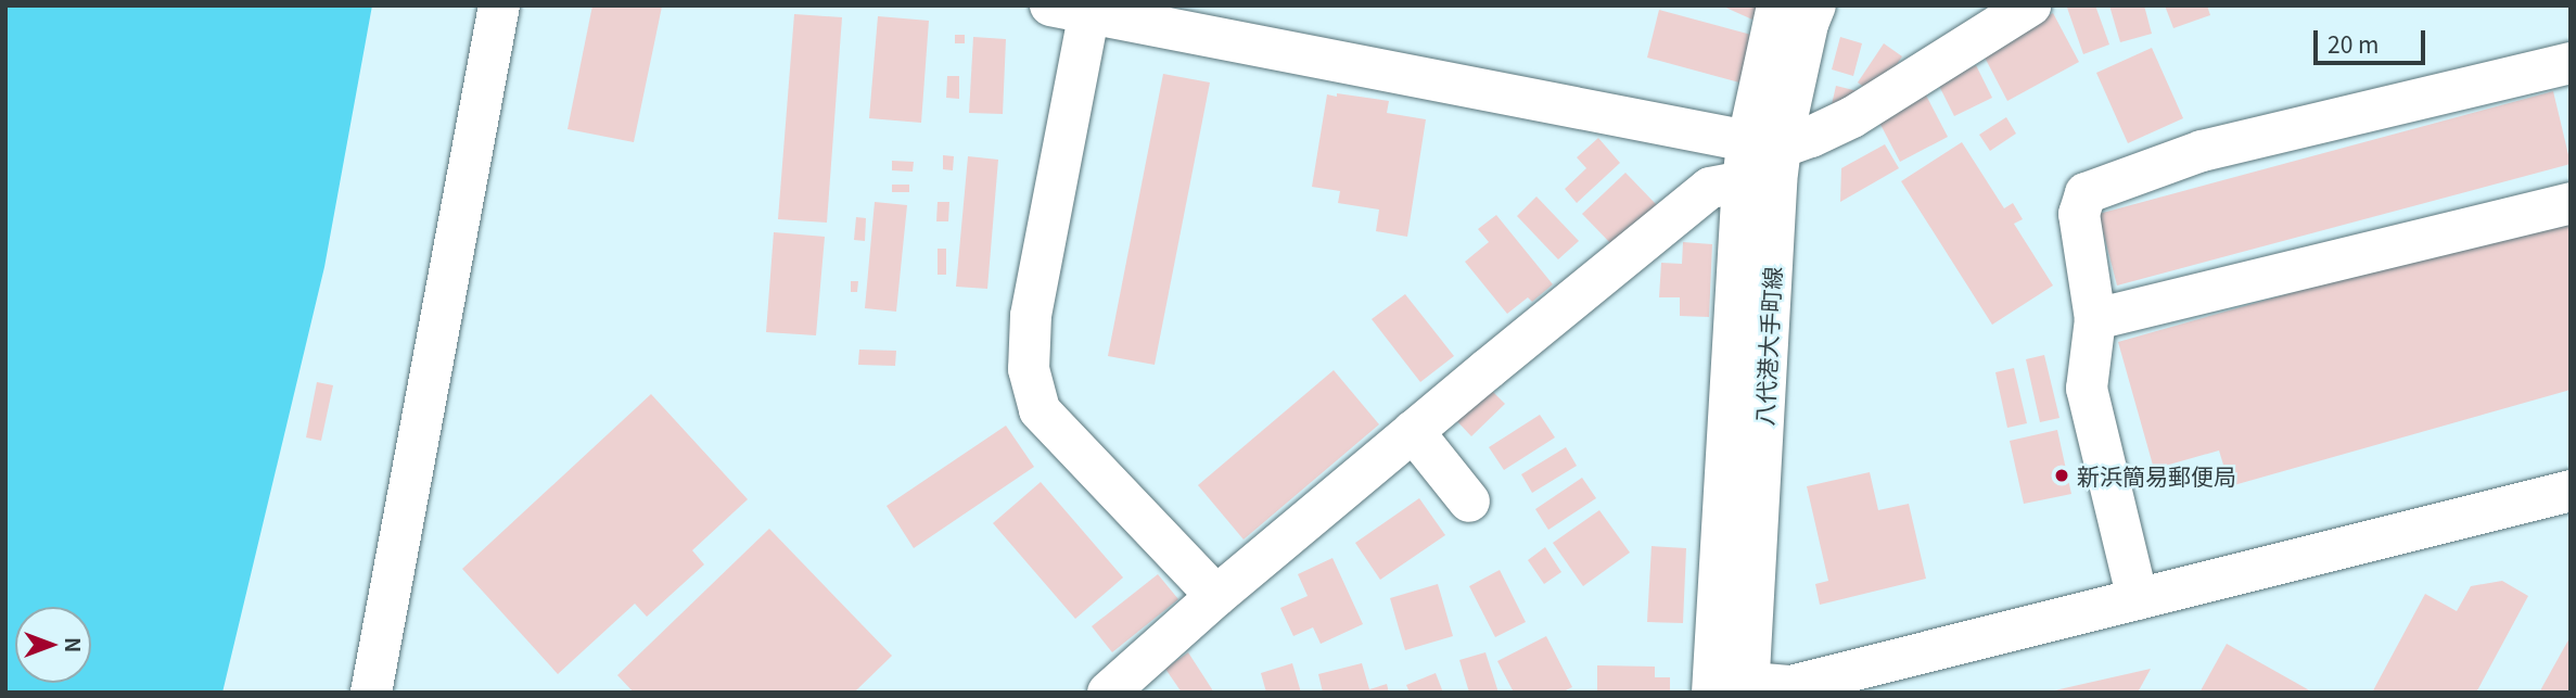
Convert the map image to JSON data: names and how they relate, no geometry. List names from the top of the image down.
{
  "streets": {
    "street": ["八代港大手町線"]
  },
  "places": ["新浜簡易郵便局"],
  "scale_bar": "20 m",
  "north": "right"
}
